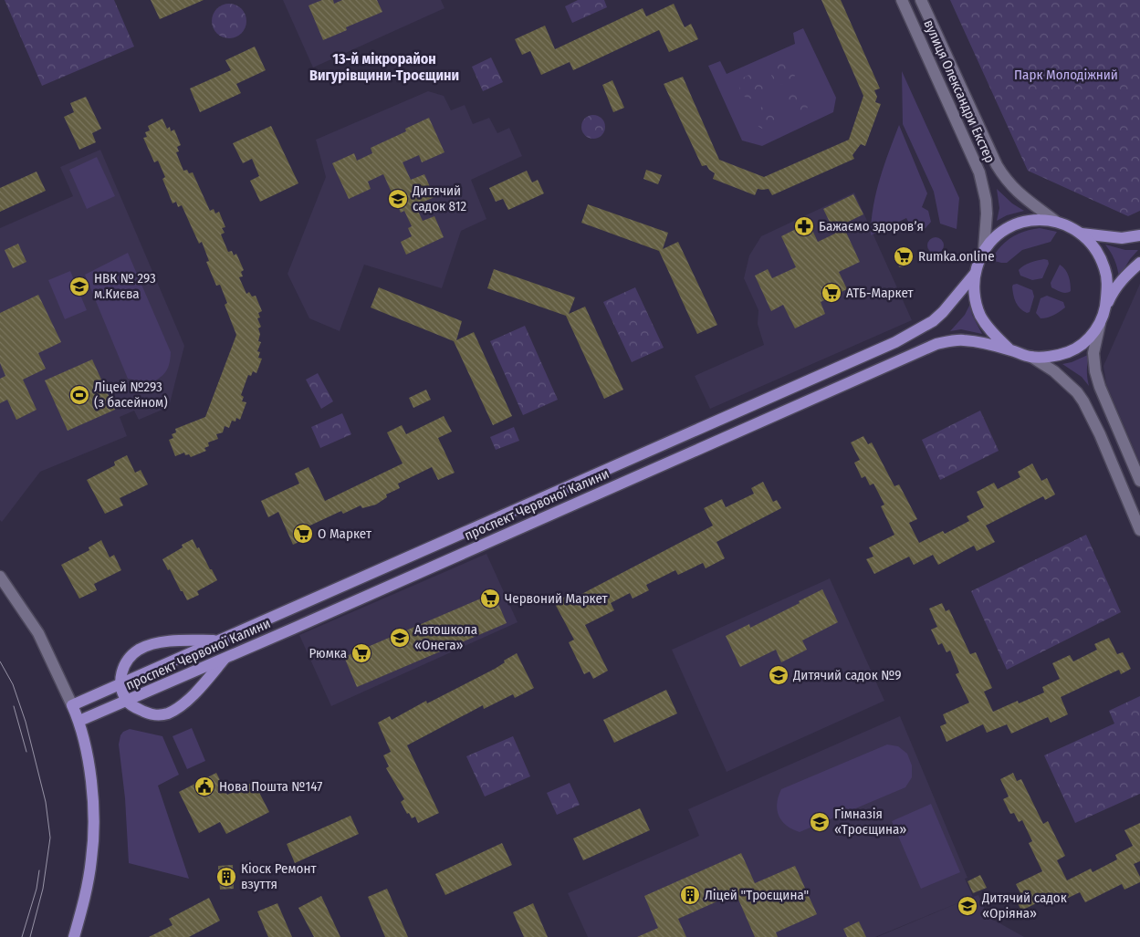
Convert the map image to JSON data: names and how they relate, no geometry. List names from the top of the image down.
{
  "streets": {
    "main road": ["проспект Червоної Калини"],
    "street": ["вулиця Олександри Екстер"]
  },
  "crossings": [
    ["вулиця Олександри Екстер", "проспект Червоної Калини"]
  ],
  "districts": ["13-й мікрорайон Вигурівщини-Троєщини"],
  "parks": ["Парк Молодіжний"],
  "places": {
    "school or university": [
      "Дитячий садок 812",
      "НВК № 293 м.Києва",
      "Автошкола «Онега»",
      "Дитячий садок №9",
      "Гімназія «Троєщина»",
      "Дитячий садок «Оріяна»"
    ],
    "pharmacy": ["Бажаємо здоровʼя"],
    "supermarket": [
      "Rumka.online",
      "АТБ-Маркет",
      "О Маркет",
      "Червоний Маркет",
      "Рюмка"
    ],
    "sports": ["Ліцей №293 (з басейном)"],
    "public building": ["Нова Пошта №147"],
    "building": ["Кіоск Ремонт взуття", "Ліцей \"Троєщина\""]
  }
}
